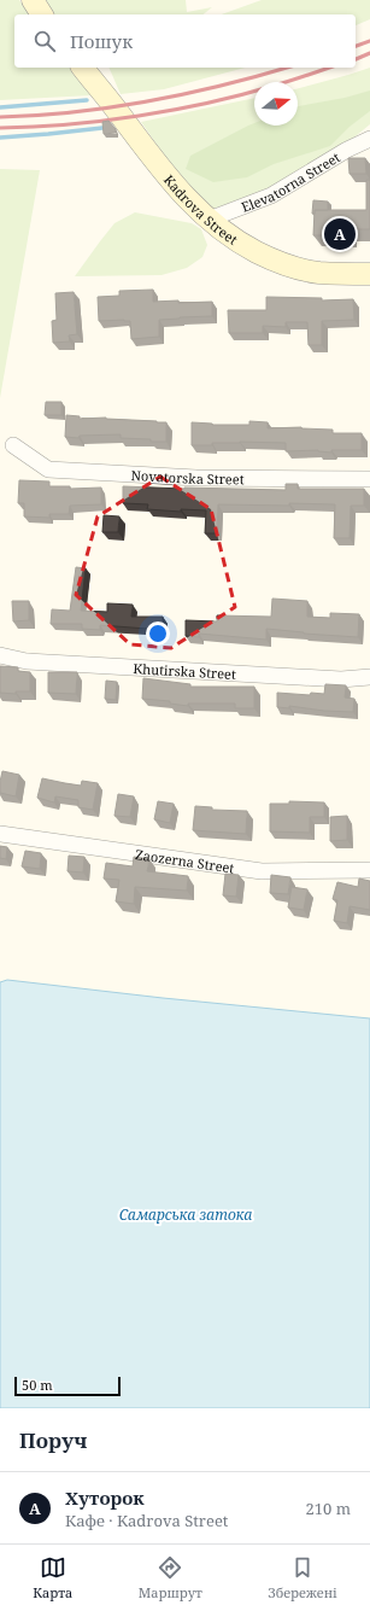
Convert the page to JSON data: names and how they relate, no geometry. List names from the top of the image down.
{
  "streets": {
    "street": [
      "Elevatorna Street",
      "Kadrova Street",
      "Novatorska Street",
      "Khutirska Street",
      "Zaozerna Street"
    ]
  },
  "crossings": [
    ["Elevatorna Street", "Kadrova Street"]
  ],
  "water": ["Самарська затока"],
  "scale_bar": "50 m",
  "north": "right",
  "page": {
    "search": "Пошук",
    "pins": "A",
    "scale": "50 m",
    "heading": "Поруч",
    "list": [
      {
        "mark": "A",
        "name": "Хуторок",
        "note": "Кафе · Kadrova Street",
        "value": "210 m"
      }
    ],
    "nav": ["Карта", "Маршрут", "Збережені"]
  }
}
